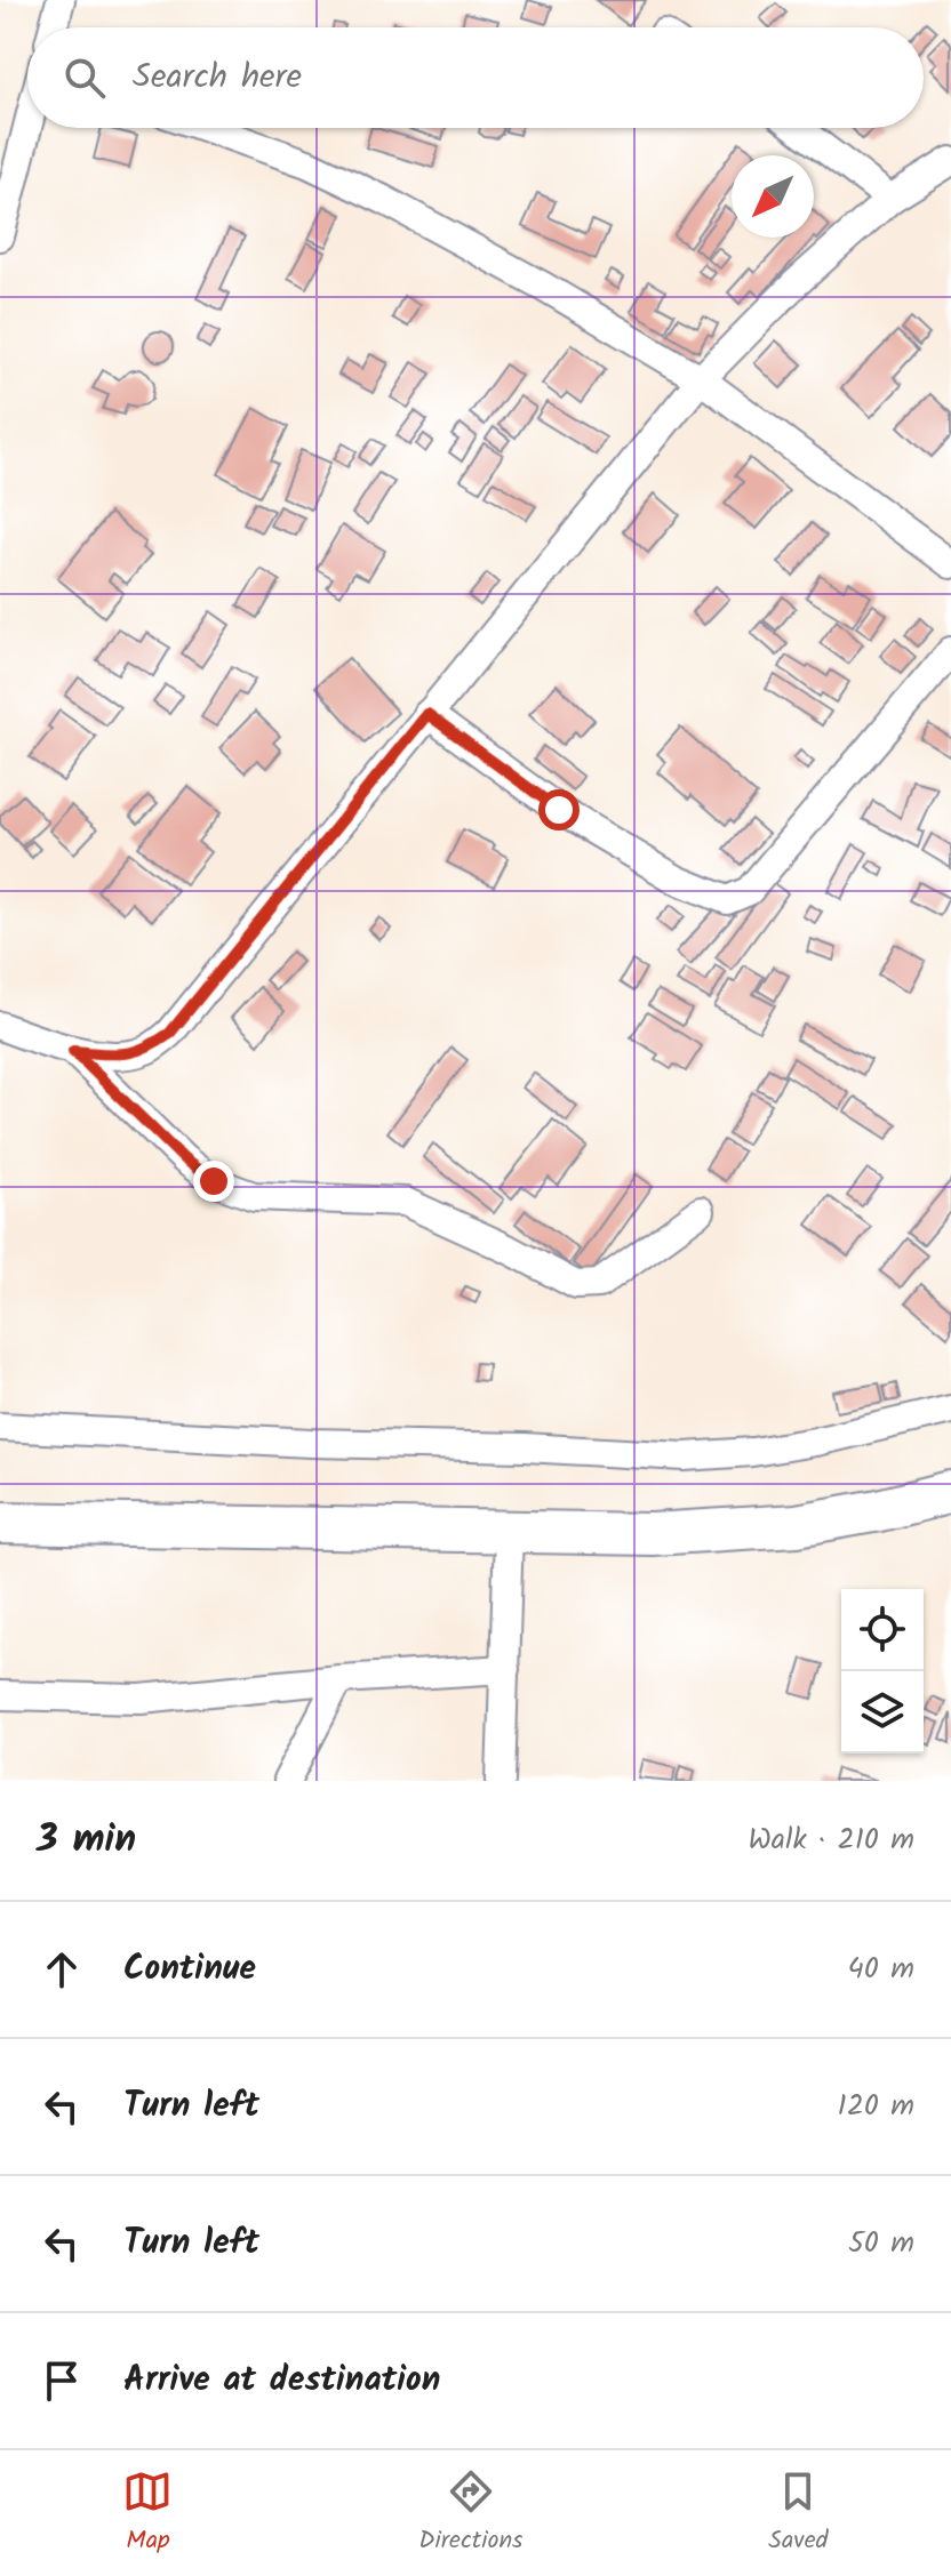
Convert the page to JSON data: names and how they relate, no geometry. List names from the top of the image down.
{
  "north": "bottom left",
  "page": {
    "search": "Search here",
    "heading": ["3 min", "Walk · 210 m"],
    "list": [
      ["Continue", "40 m"],
      ["Turn left", "120 m"],
      ["Turn left", "50 m"],
      "Arrive at destination"
    ],
    "nav": ["Map", "Directions", "Saved"]
  }
}
